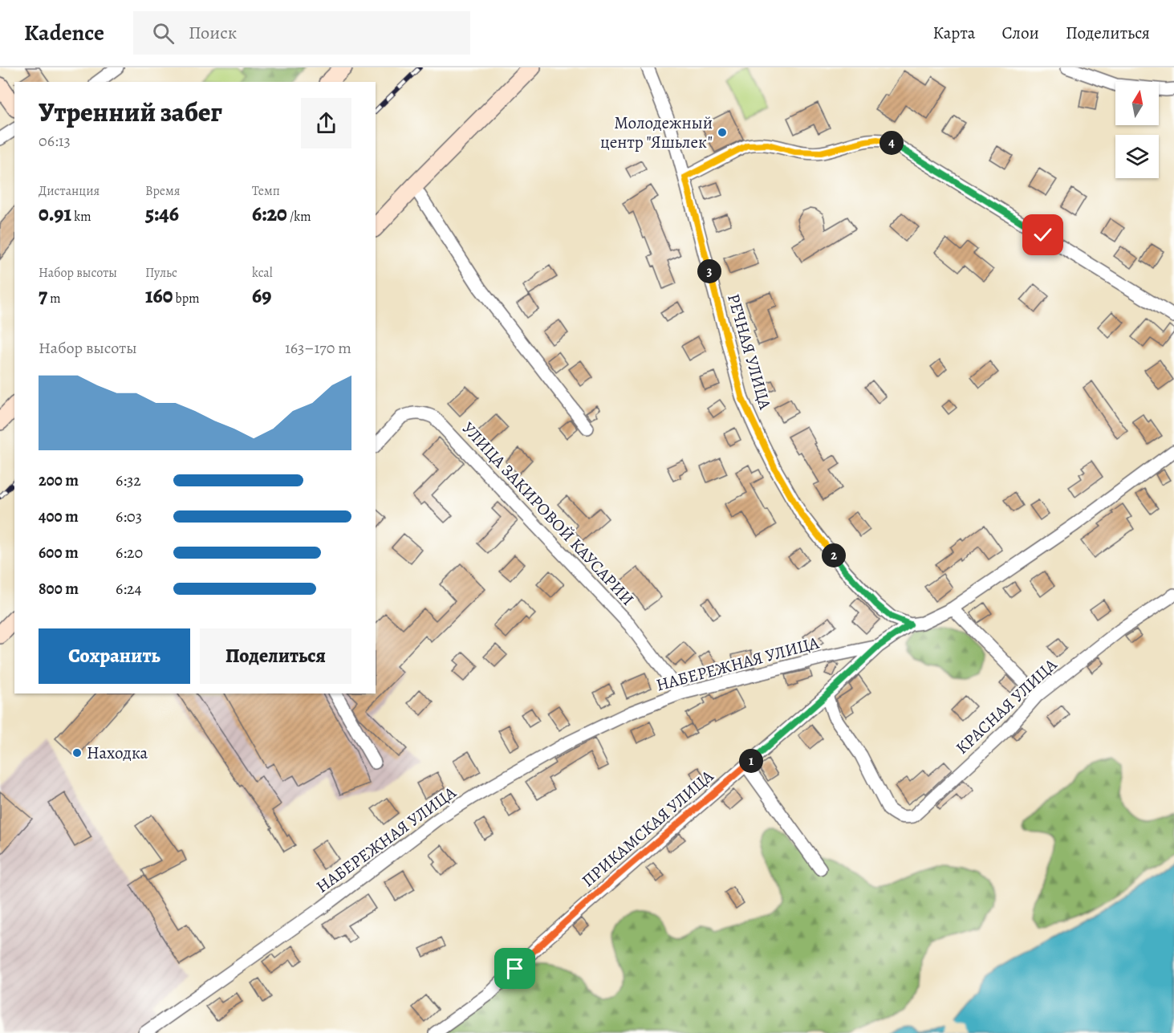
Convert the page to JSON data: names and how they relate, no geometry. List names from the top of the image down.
{
  "streets": {
    "street": [
      "РЕЧНАЯ УЛИЦА",
      "УЛИЦА ЗАКИРОВОЙ КАУСАРИИ",
      "НАБЕРЕЖНАЯ УЛИЦА",
      "КРАСНАЯ УЛИЦА",
      "ПРИКАМСКАЯ УЛИЦА"
    ]
  },
  "crossings": [
    ["РЕЧНАЯ УЛИЦА", "НАБЕРЕЖНАЯ УЛИЦА"],
    ["УЛИЦА ЗАКИРОВОЙ КАУСАРИИ", "НАБЕРЕЖНАЯ УЛИЦА"],
    ["НАБЕРЕЖНАЯ УЛИЦА", "ПРИКАМСКАЯ УЛИЦА"],
    ["КРАСНАЯ УЛИЦА", "ПРИКАМСКАЯ УЛИЦА"]
  ],
  "places": ["Молодежный центр \"Яшьлек\"", "Находка"],
  "north": "top",
  "page": {
    "header": "Kadence",
    "search": "Поиск",
    "nav": ["Карта", "Слои", "Поделиться"],
    "heading": ["Утренний забег", "06:13"],
    "pins": [
      "4",
      "3",
      "2",
      "1"
    ],
    "stats": [
      ["Дистанция", "0.91 km"],
      ["Время", "5:46"],
      ["Темп", "6:20 /km"],
      ["Набор высоты", "7 m"],
      ["Пульс", "160 bpm"],
      ["kcal", "69"]
    ],
    "chart": ["Набор высоты", "163–170 m"],
    "list": [
      {
        "name": "200 m",
        "note": "6:32"
      },
      {
        "name": "400 m",
        "note": "6:03"
      },
      {
        "name": "600 m",
        "note": "6:20"
      },
      {
        "name": "800 m",
        "note": "6:24"
      }
    ],
    "buttons": ["Сохранить", "Поделиться"]
  }
}
